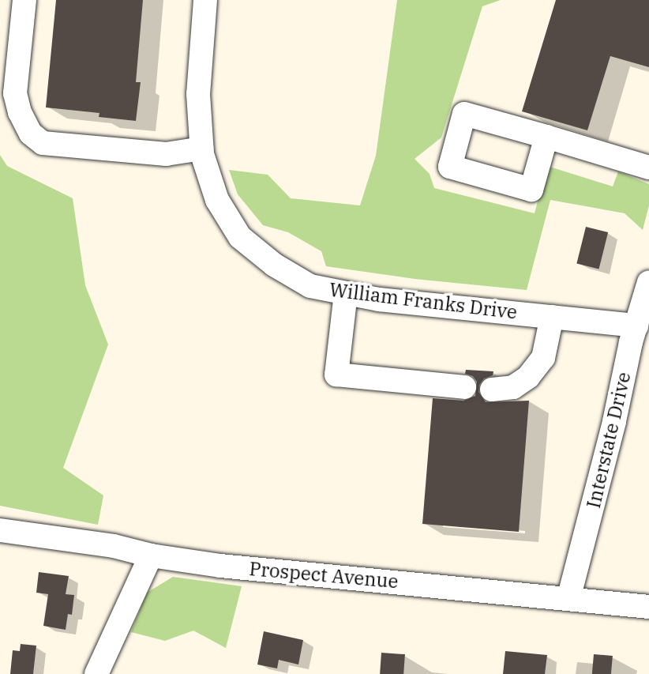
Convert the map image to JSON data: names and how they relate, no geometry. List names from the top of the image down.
{
  "streets": {
    "street": ["William Franks Drive", "Interstate Drive", "Prospect Avenue"]
  },
  "crossings": [
    ["William Franks Drive", "Interstate Drive"],
    ["Interstate Drive", "Prospect Avenue"]
  ]
}
